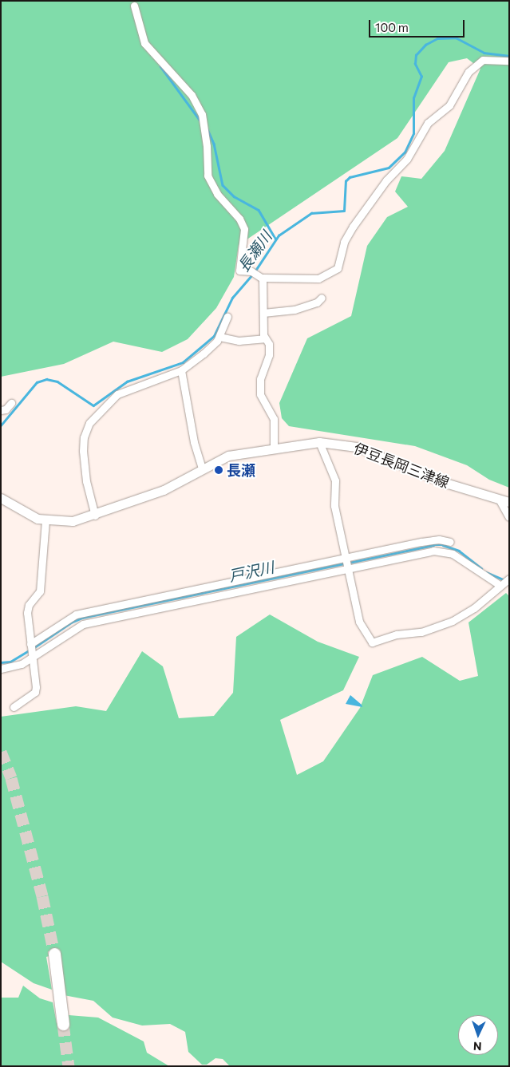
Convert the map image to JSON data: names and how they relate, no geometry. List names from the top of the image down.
{
  "streets": {
    "main road": ["伊豆長岡三津線"]
  },
  "water": ["長瀬川", "戸沢川"],
  "places": ["長瀬"],
  "scale_bar": "100 m",
  "north": "bottom"
}
